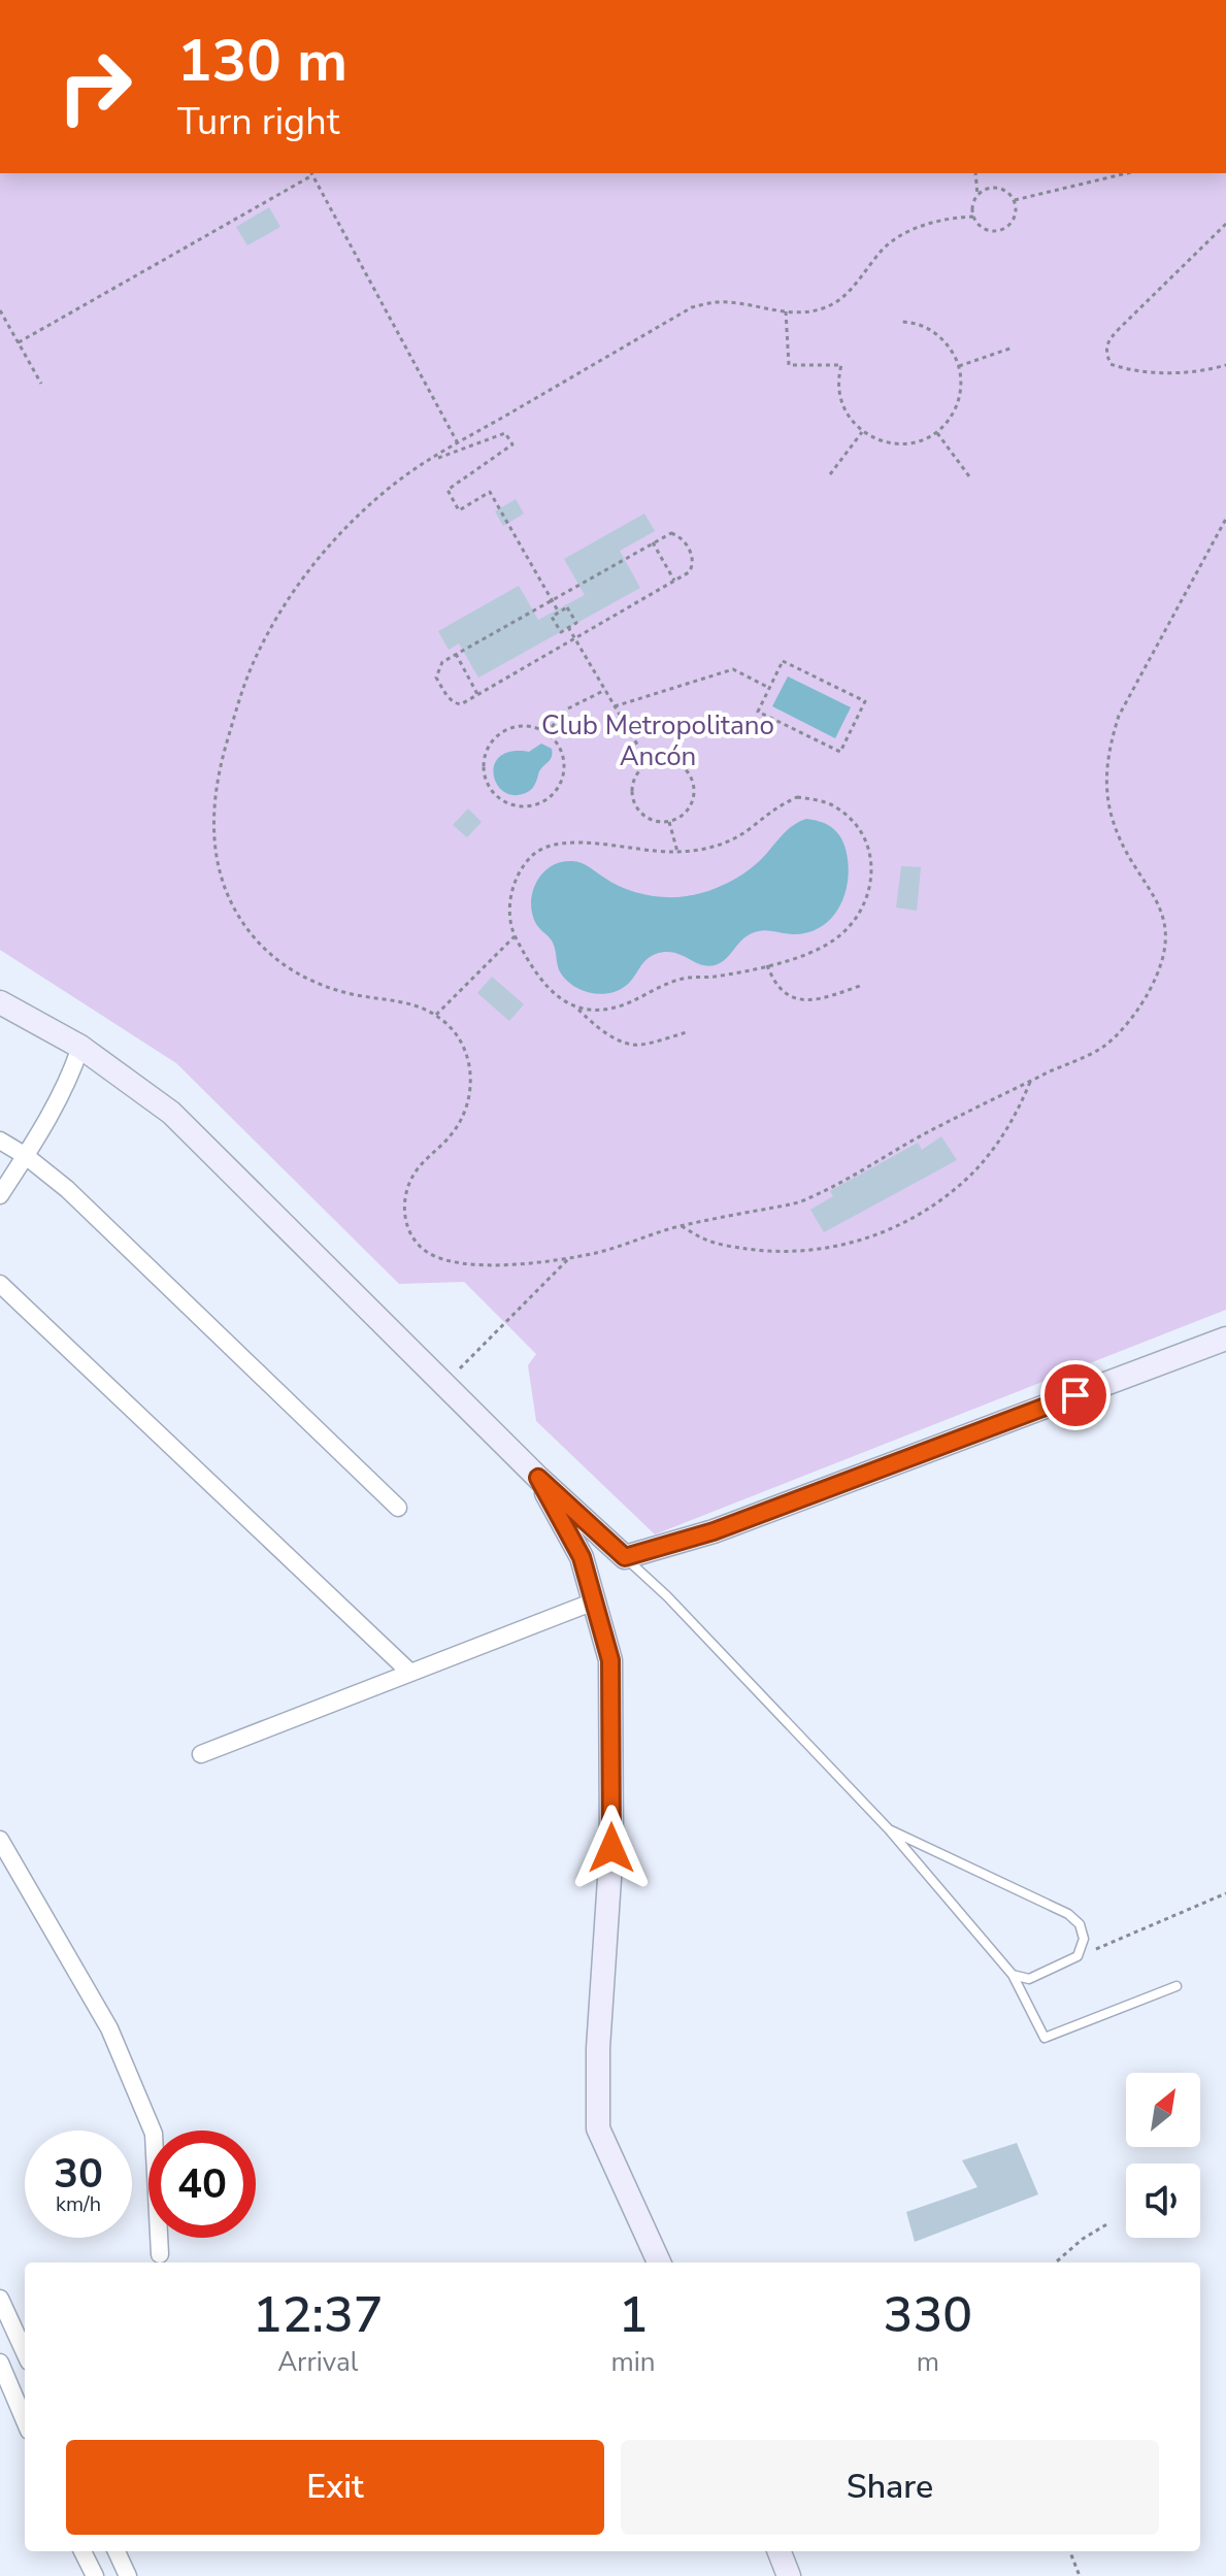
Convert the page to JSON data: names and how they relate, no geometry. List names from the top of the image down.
{
  "parks": ["Club Metropolitano Ancón"],
  "north": "top right",
  "page": {
    "turn": ["130 m", "Turn right"],
    "speed": "30 km/h",
    "limit": "40",
    "eta": [
      "12:37",
      "Arrival",
      "1",
      "min",
      "330",
      "m"
    ],
    "buttons": ["Exit", "Share"]
  }
}
